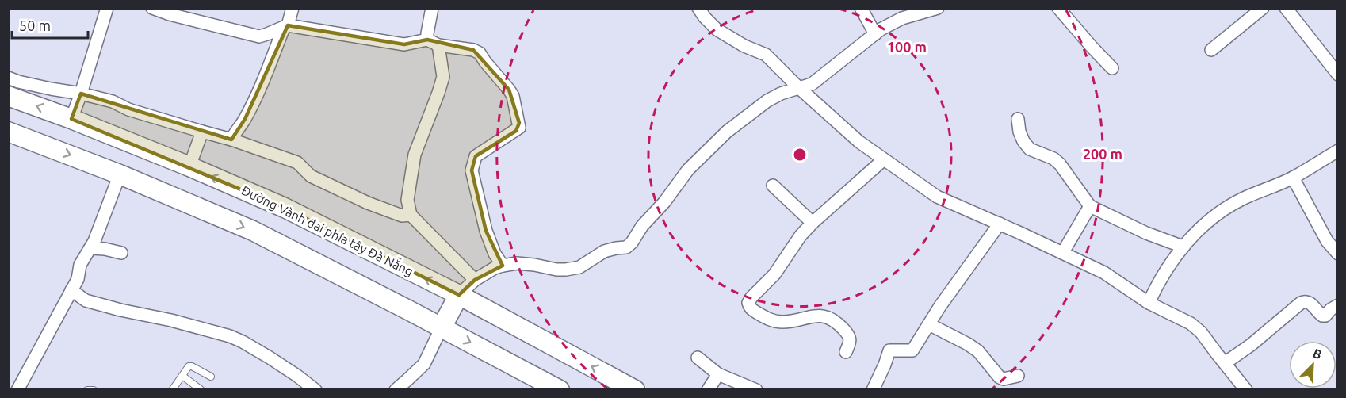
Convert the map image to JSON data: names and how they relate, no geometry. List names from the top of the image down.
{
  "streets": {
    "main road": ["Đường Vành đai phía tây Đà Nẵng"]
  },
  "scale_bar": "50 m",
  "north": "top right",
  "rings": ["100 m", "200 m"]
}
